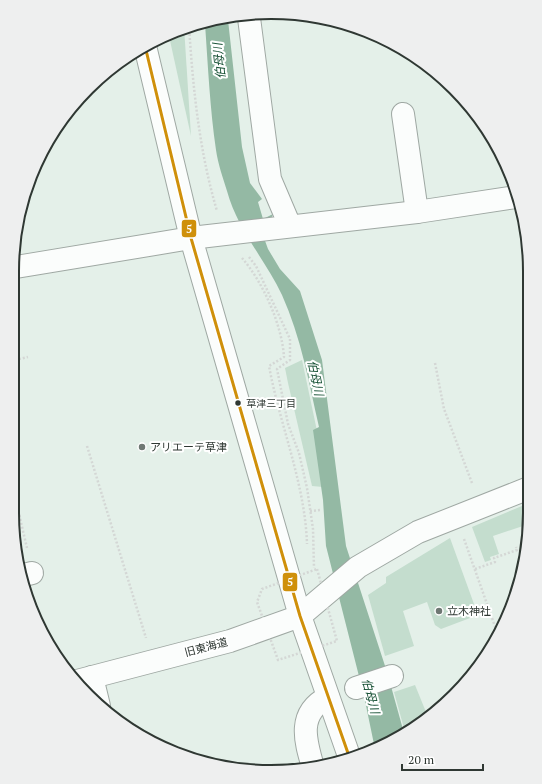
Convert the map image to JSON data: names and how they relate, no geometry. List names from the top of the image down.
{
  "streets": {
    "street": ["旧東海道"]
  },
  "water": ["伯母川"],
  "places": ["草津三丁目", "アリエーテ草津", "立木神社"],
  "lines": ["transit line 5"],
  "scale_bar": "20 m"
}
